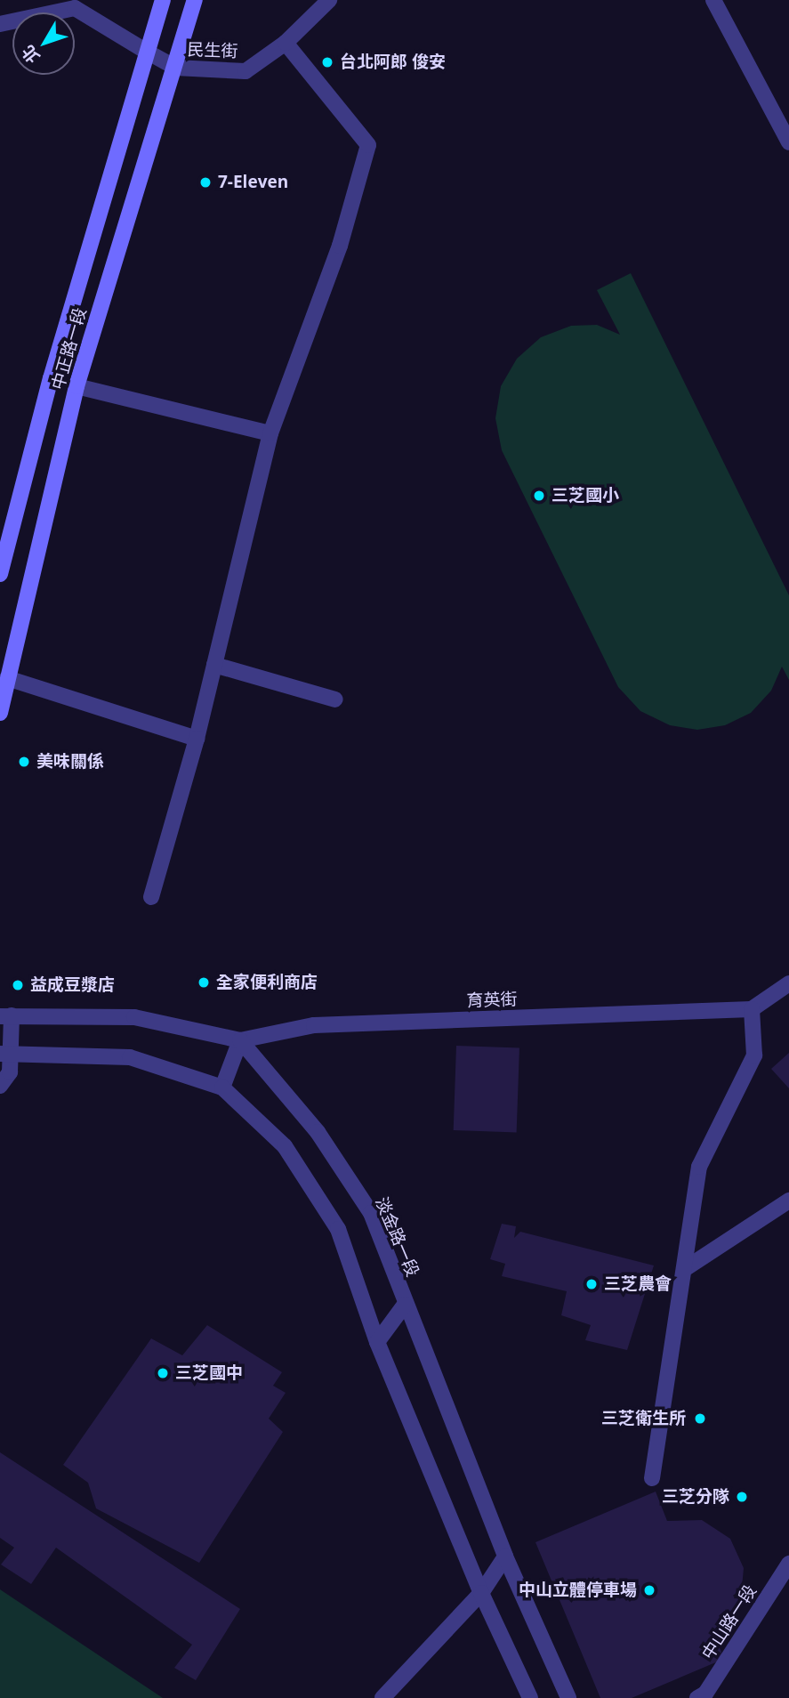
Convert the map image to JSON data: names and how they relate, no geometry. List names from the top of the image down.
{
  "streets": {
    "main road": ["中正路一段"],
    "street": [
      "民生街",
      "育英街",
      "淡金路一段",
      "中山路一段"
    ]
  },
  "crossings": [
    ["民生街", "中正路一段"],
    ["育英街", "淡金路一段"]
  ],
  "places": [
    "台北阿郎 俊安",
    "7-Eleven",
    "三芝國小",
    "美味關係",
    "全家便利商店",
    "益成豆漿店",
    "三芝農會",
    "三芝國中",
    "三芝衛生所",
    "三芝分隊",
    "中山立體停車場"
  ],
  "north": "bottom left"
}
